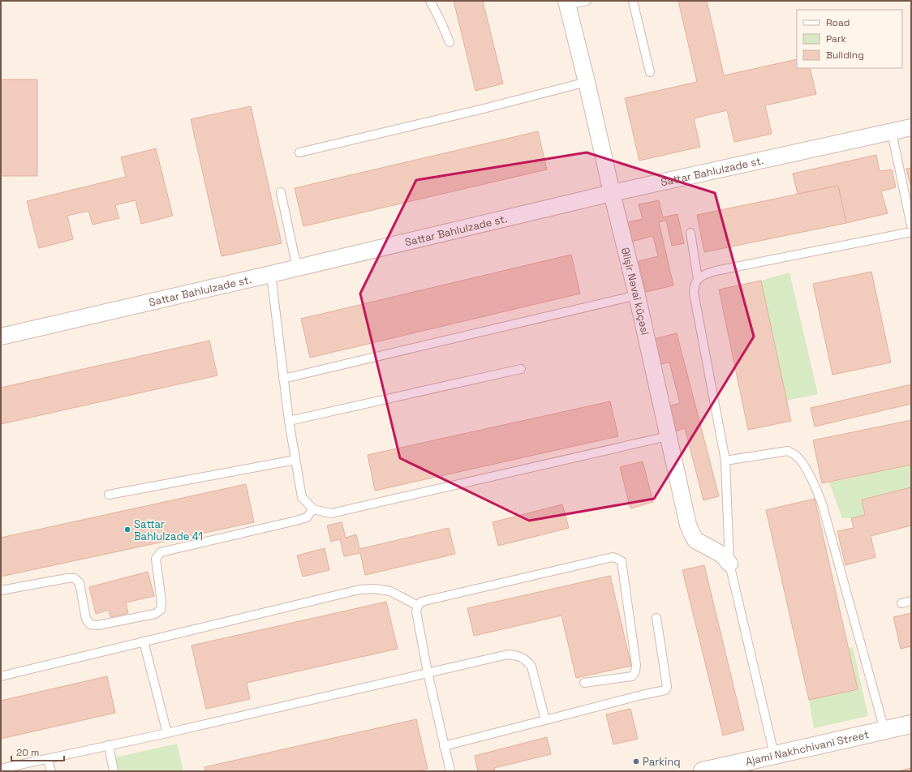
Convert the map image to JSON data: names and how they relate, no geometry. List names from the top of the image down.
{
  "streets": {
    "street": ["Sattar Bahlulzade st.", "Əlişir Nəvai küçəsi", "Ajami Nakhchivani Street"]
  },
  "crossings": [
    ["Sattar Bahlulzade st.", "Əlişir Nəvai küçəsi"]
  ],
  "places": ["Sattar Bahlulzade 41", "Parkinq"],
  "legend": ["Road", "Park", "Building"],
  "scale_bar": "20 m"
}
